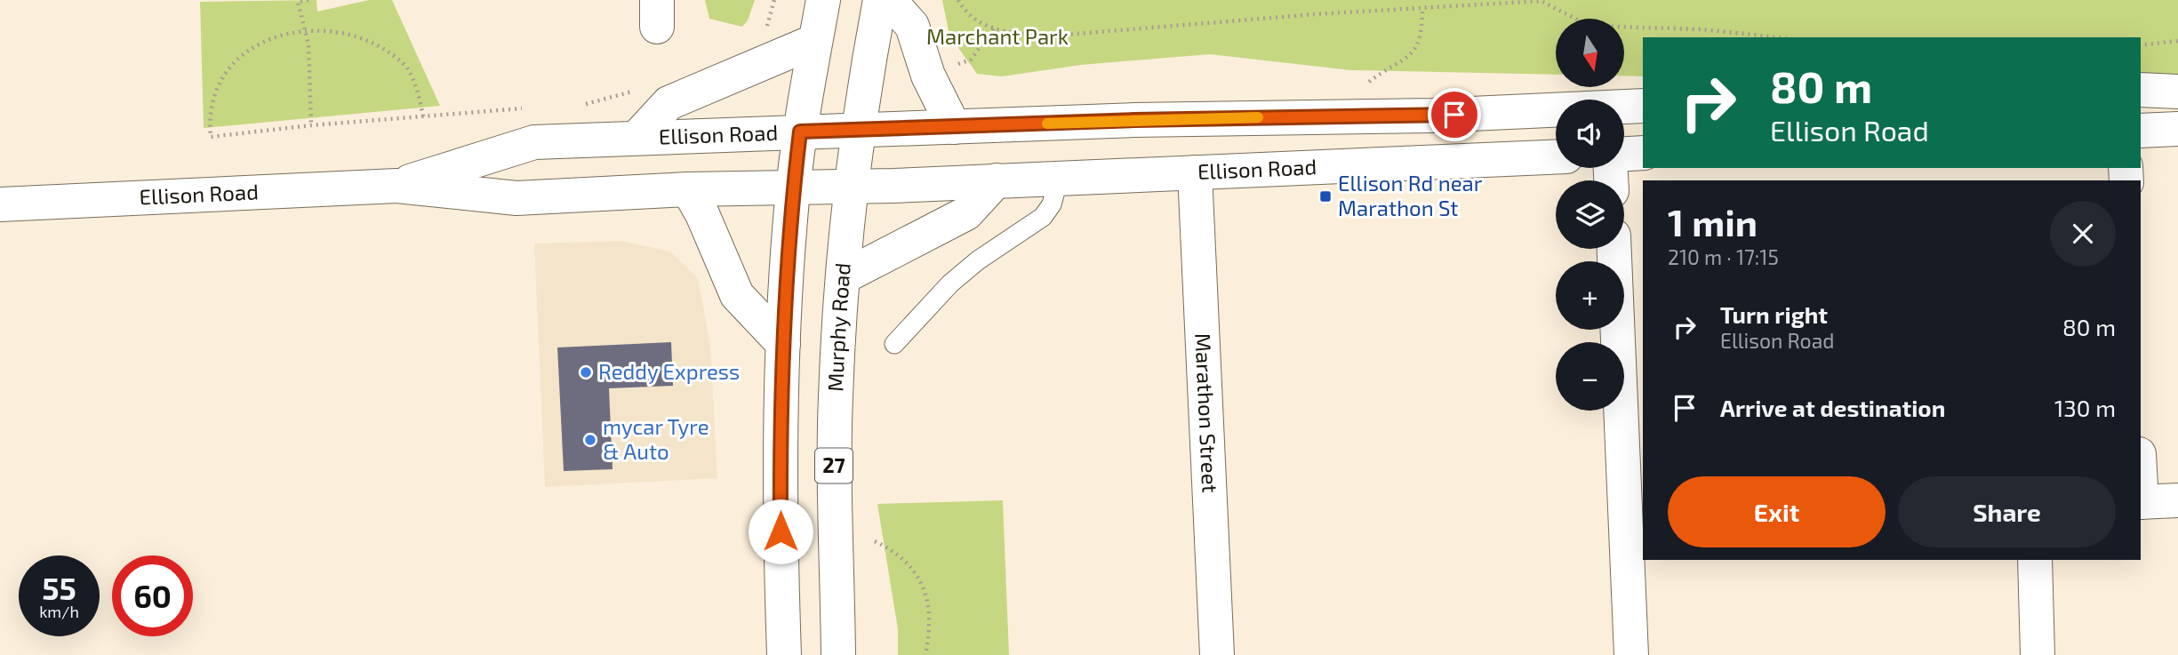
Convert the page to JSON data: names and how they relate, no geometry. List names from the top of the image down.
{
  "streets": {
    "main road": [
      "Ellison Road",
      "Murphy Road",
      "Marathon Street",
      "27"
    ]
  },
  "crossings": [
    ["Ellison Road", "Murphy Road"],
    ["Ellison Road", "Marathon Street"]
  ],
  "parks": ["Marchant Park"],
  "places": {
    "transit": ["Ellison Rd near Marathon St"],
    "other": ["Reddy Express", "mycar Tyre & Auto"]
  },
  "north": "bottom",
  "page": {
    "map_buttons": ["+", "−"],
    "turn": ["80 m", "Ellison Road"],
    "heading": ["1 min", "210 m · 17:15"],
    "list": [
      {
        "name": "Turn right",
        "note": "Ellison Road",
        "value": "80 m"
      },
      {
        "name": "Arrive at destination",
        "value": "130 m"
      }
    ],
    "buttons": ["Exit", "Share"],
    "speed": "55 km/h",
    "limit": "60"
  }
}
